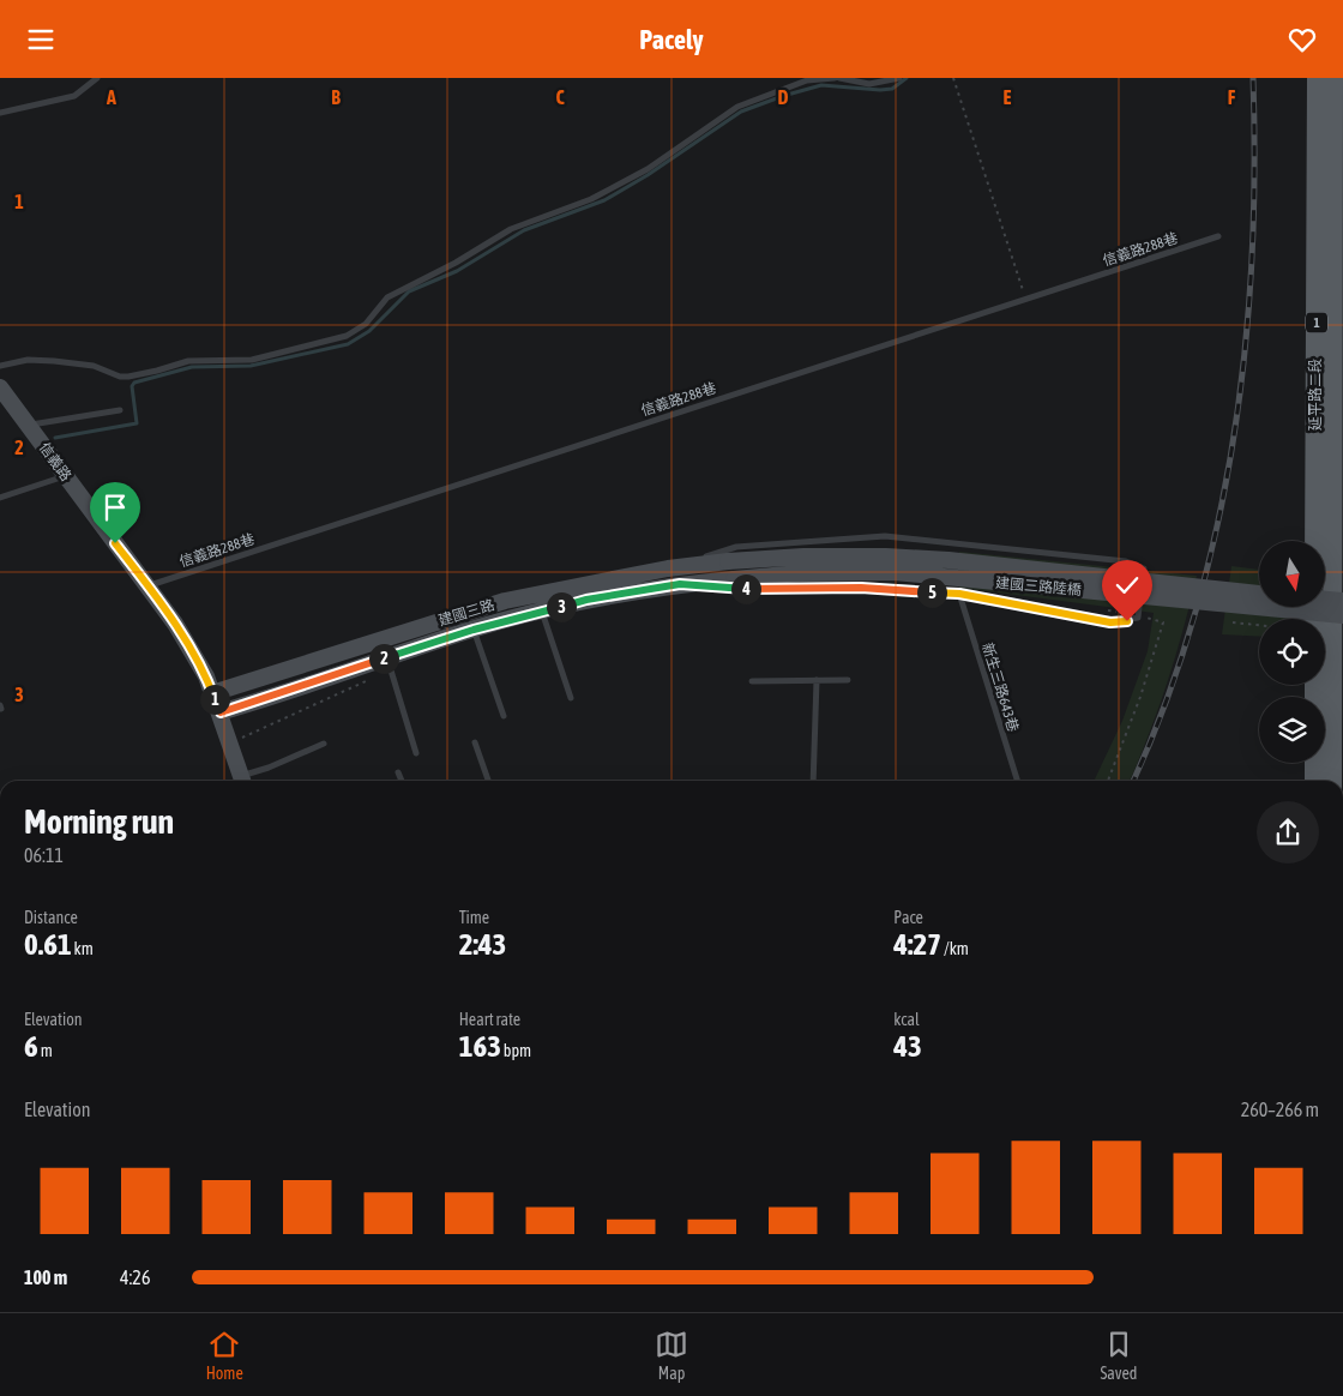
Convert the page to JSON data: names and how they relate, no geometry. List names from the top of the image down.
{
  "streets": {
    "main road": ["1", "延平路二段"],
    "street": ["信義路", "建國三路陸橋", "建國三路"],
    "lane": ["信義路288巷", "新生三路643巷"]
  },
  "crossings": [
    ["信義路288巷", "信義路"],
    ["信義路", "建國三路"],
    ["建國三路陸橋", "建國三路"]
  ],
  "north": "bottom",
  "page": {
    "header": "Pacely",
    "pins": [
      "4",
      "5",
      "3",
      "2",
      "1"
    ],
    "heading": ["Morning run", "06:11"],
    "stats": [
      ["Distance", "0.61 km"],
      ["Time", "2:43"],
      ["Pace", "4:27 /km"],
      ["Elevation", "6 m"],
      ["Heart rate", "163 bpm"],
      ["kcal", "43"]
    ],
    "chart": ["Elevation", "260–266 m"],
    "list": [
      {
        "name": "100 m",
        "note": "4:26"
      }
    ],
    "tabs": ["Home", "Map", "Saved"]
  },
  "grid": {
    "columns": [
      "A",
      "B",
      "C",
      "D",
      "E",
      "F"
    ],
    "rows": ["1", "2", "3"]
  }
}
